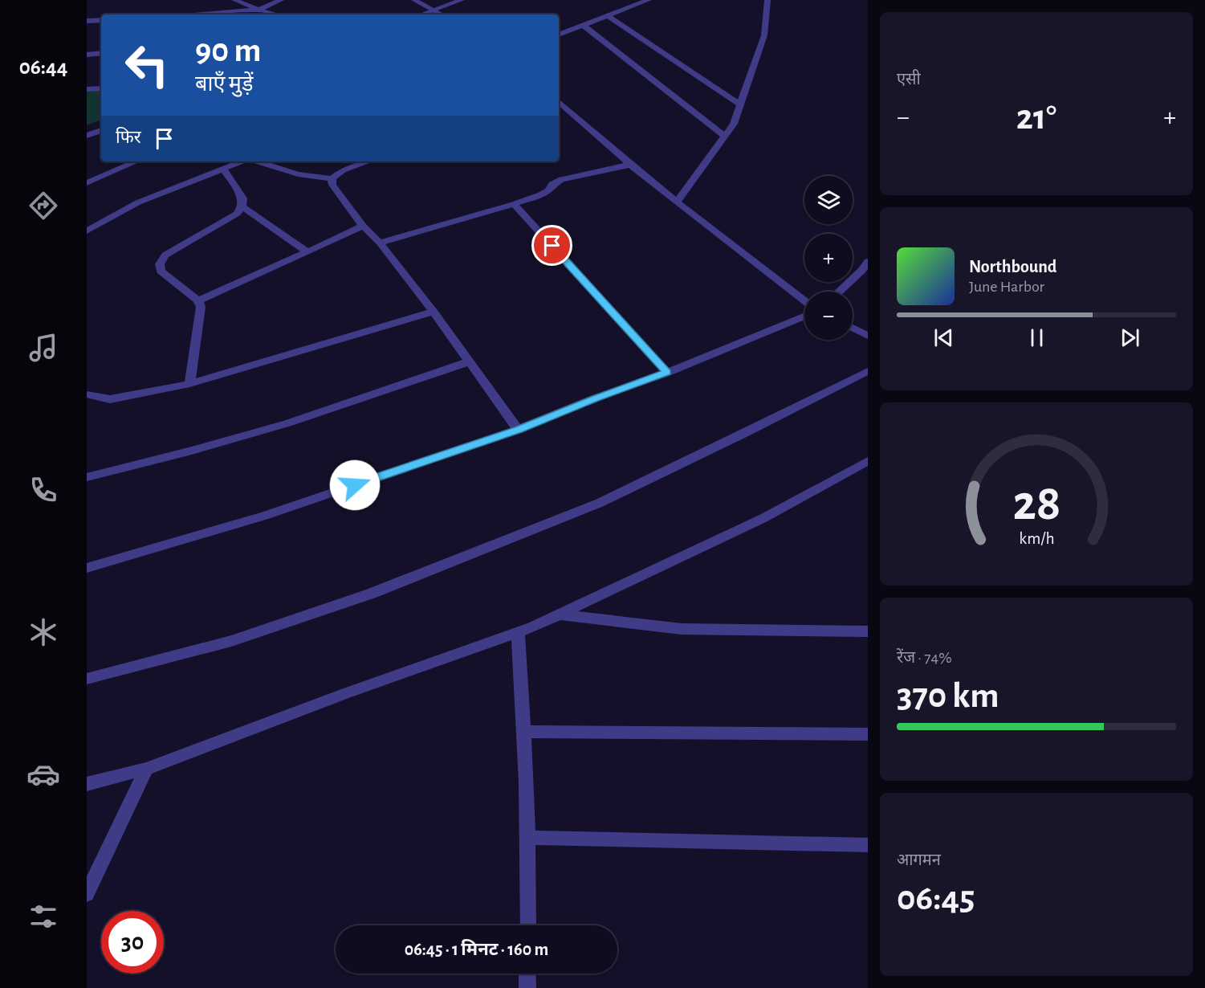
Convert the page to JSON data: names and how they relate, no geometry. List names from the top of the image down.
{
  "page": {
    "tabs": "06:44",
    "tile": [
      "एसी",
      ["रेंज · 74%", "370 km"],
      ["आगमन", "06:45"]
    ],
    "turn": ["90 m", "बाएँ मुड़ें"],
    "heat": ["−", "21°", "+"],
    "then": "फिर",
    "map_buttons": ["+", "−"],
    "song": ["Northbound", "June Harbor"],
    "limit": "30",
    "trip": "06:45 · 1 मिनट · 160 m",
    "gauge": ["28", "km/h"]
  }
}
